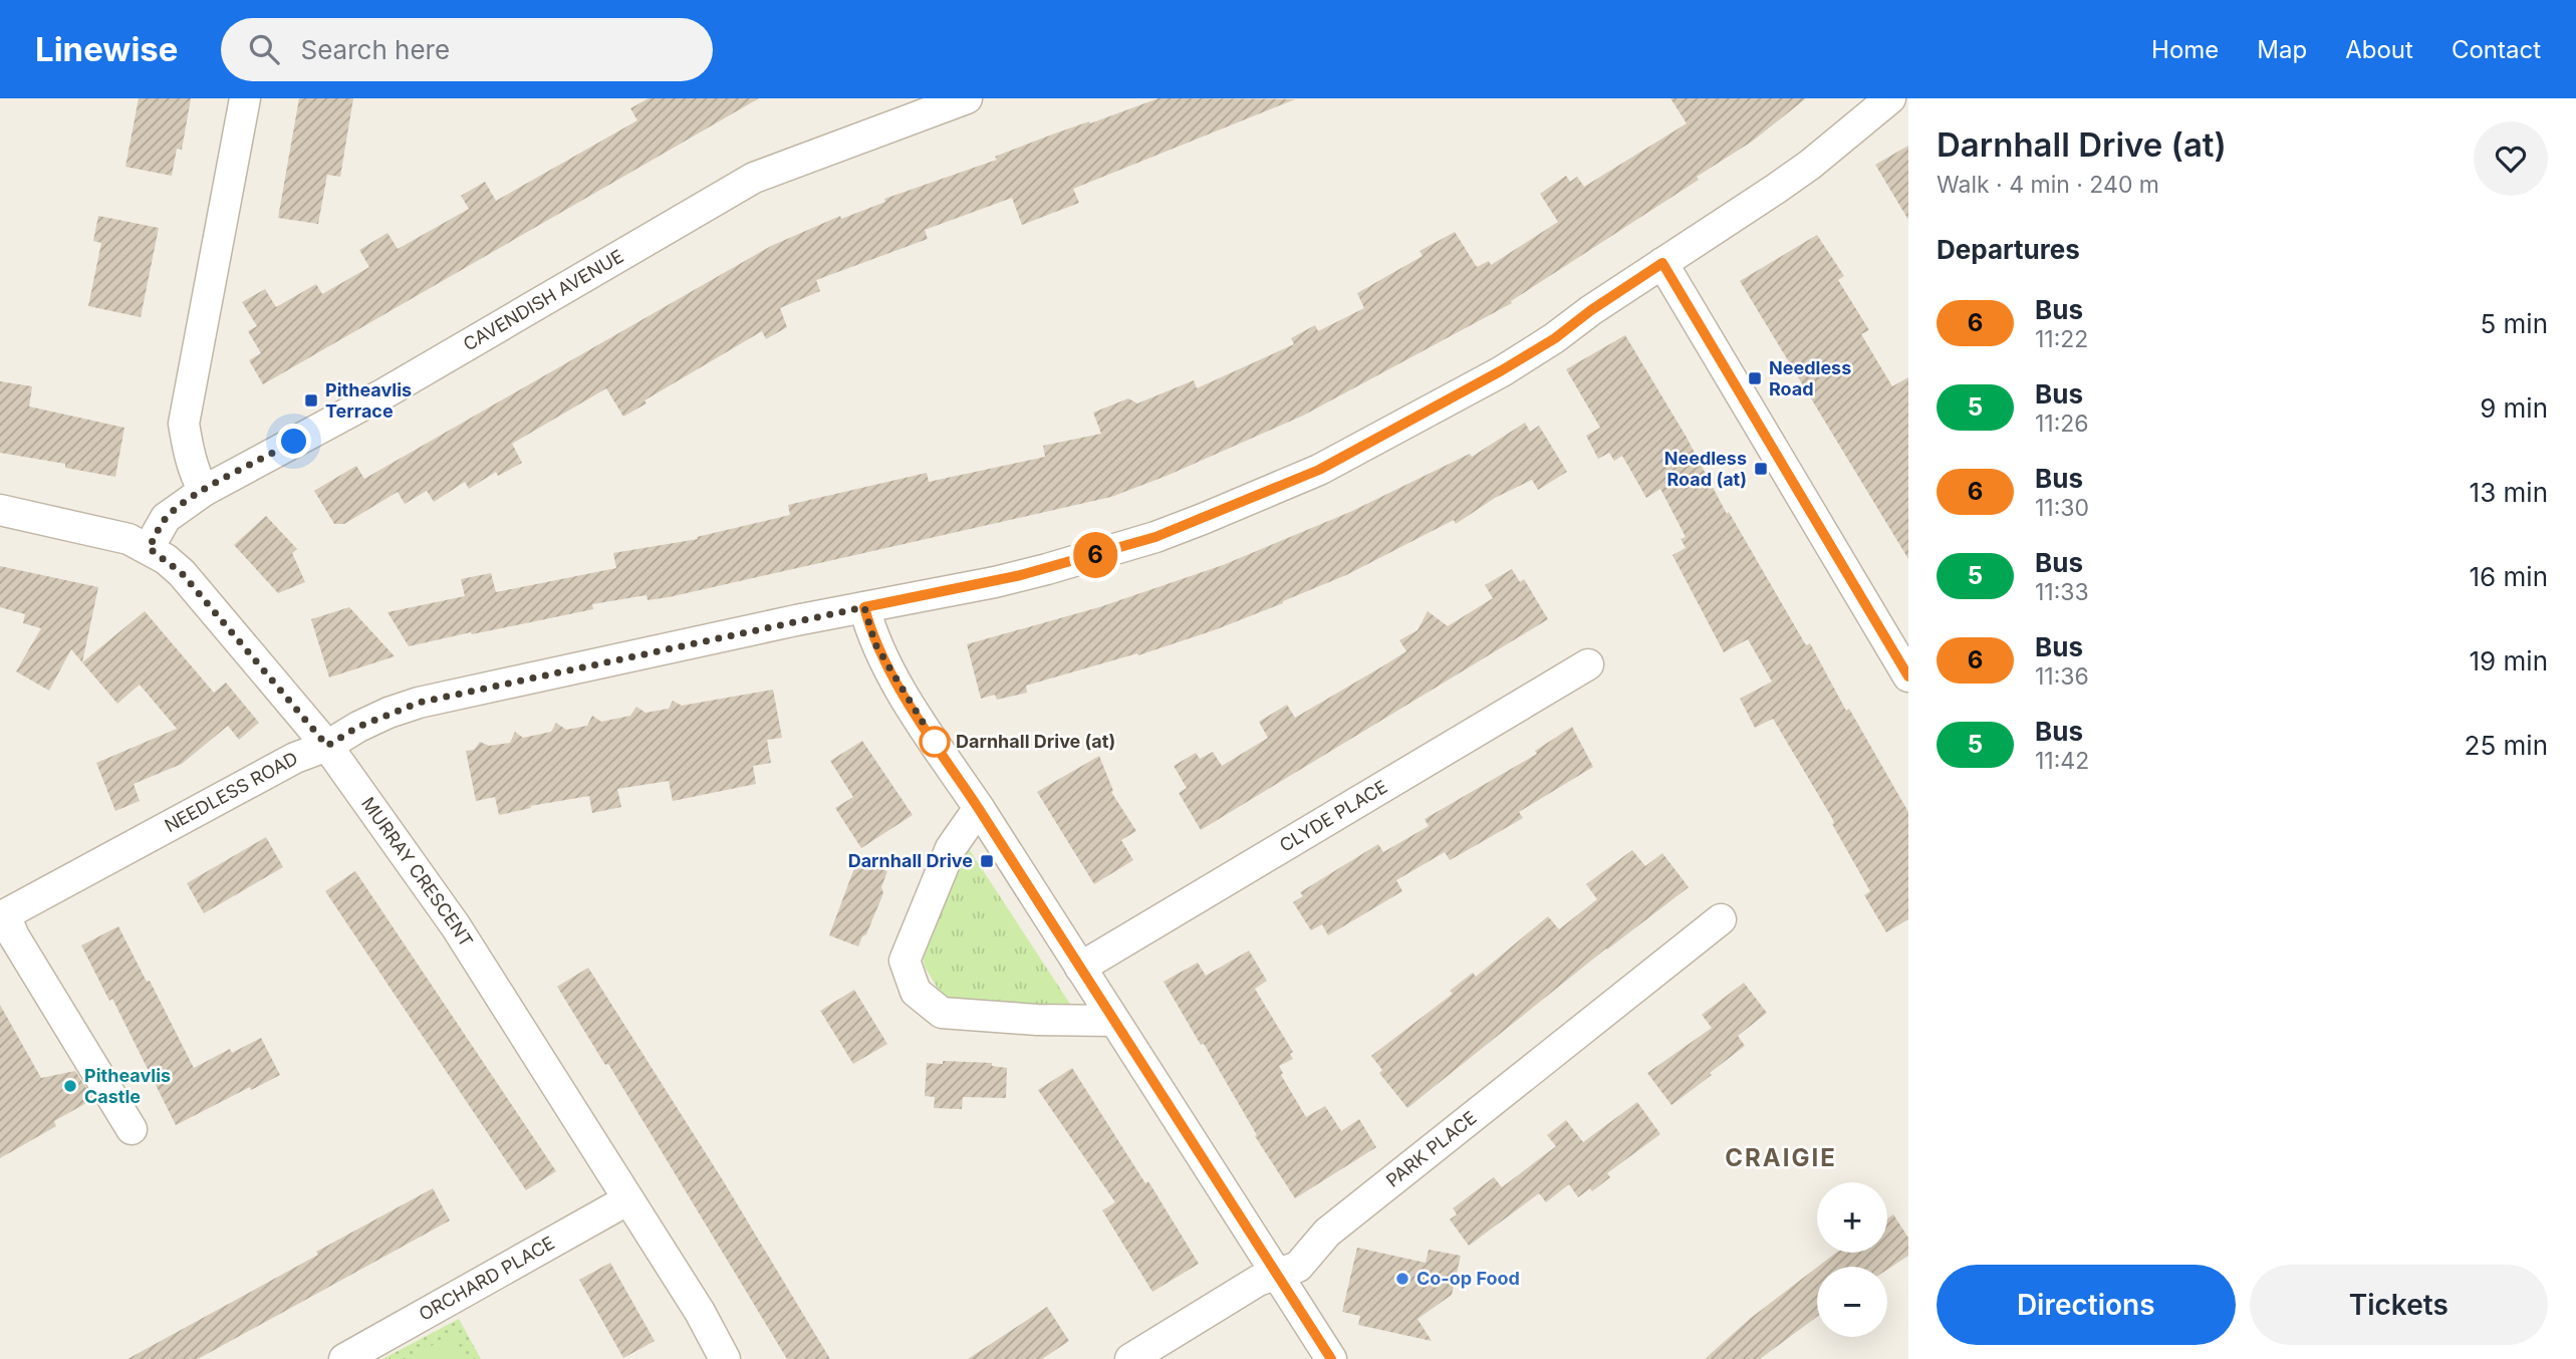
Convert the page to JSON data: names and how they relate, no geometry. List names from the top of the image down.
{
  "streets": {
    "street": [
      "CAVENDISH AVENUE",
      "NEEDLESS ROAD",
      "CLYDE PLACE",
      "MURRAY CRESCENT",
      "PARK PLACE",
      "ORCHARD PLACE"
    ]
  },
  "crossings": [
    ["CAVENDISH AVENUE", "MURRAY CRESCENT"],
    ["NEEDLESS ROAD", "MURRAY CRESCENT"],
    ["MURRAY CRESCENT", "ORCHARD PLACE"]
  ],
  "districts": ["CRAIGIE"],
  "places": {
    "transit": [
      "Needless Road",
      "Pitheavlis Terrace",
      "Needless Road (at)",
      "Darnhall Drive"
    ],
    "other": ["Darnhall Drive (at)", "Pitheavlis Castle", "Co-op Food"]
  },
  "lines": ["bus line 6"],
  "page": {
    "header": "Linewise",
    "search": "Search here",
    "nav": [
      "Home",
      "Map",
      "About",
      "Contact"
    ],
    "on_map": "6",
    "heading": [
      ["Darnhall Drive (at)", "Walk · 4 min · 240 m"],
      "Departures"
    ],
    "list": [
      {
        "mark": "6",
        "name": "Bus",
        "note": "11:22",
        "value": "5 min"
      },
      {
        "mark": "5",
        "name": "Bus",
        "note": "11:26",
        "value": "9 min"
      },
      {
        "mark": "6",
        "name": "Bus",
        "note": "11:30",
        "value": "13 min"
      },
      {
        "mark": "5",
        "name": "Bus",
        "note": "11:33",
        "value": "16 min"
      },
      {
        "mark": "6",
        "name": "Bus",
        "note": "11:36",
        "value": "19 min"
      },
      {
        "mark": "5",
        "name": "Bus",
        "note": "11:42",
        "value": "25 min"
      }
    ],
    "map_buttons": ["+", "−"],
    "buttons": ["Directions", "Tickets"]
  }
}
